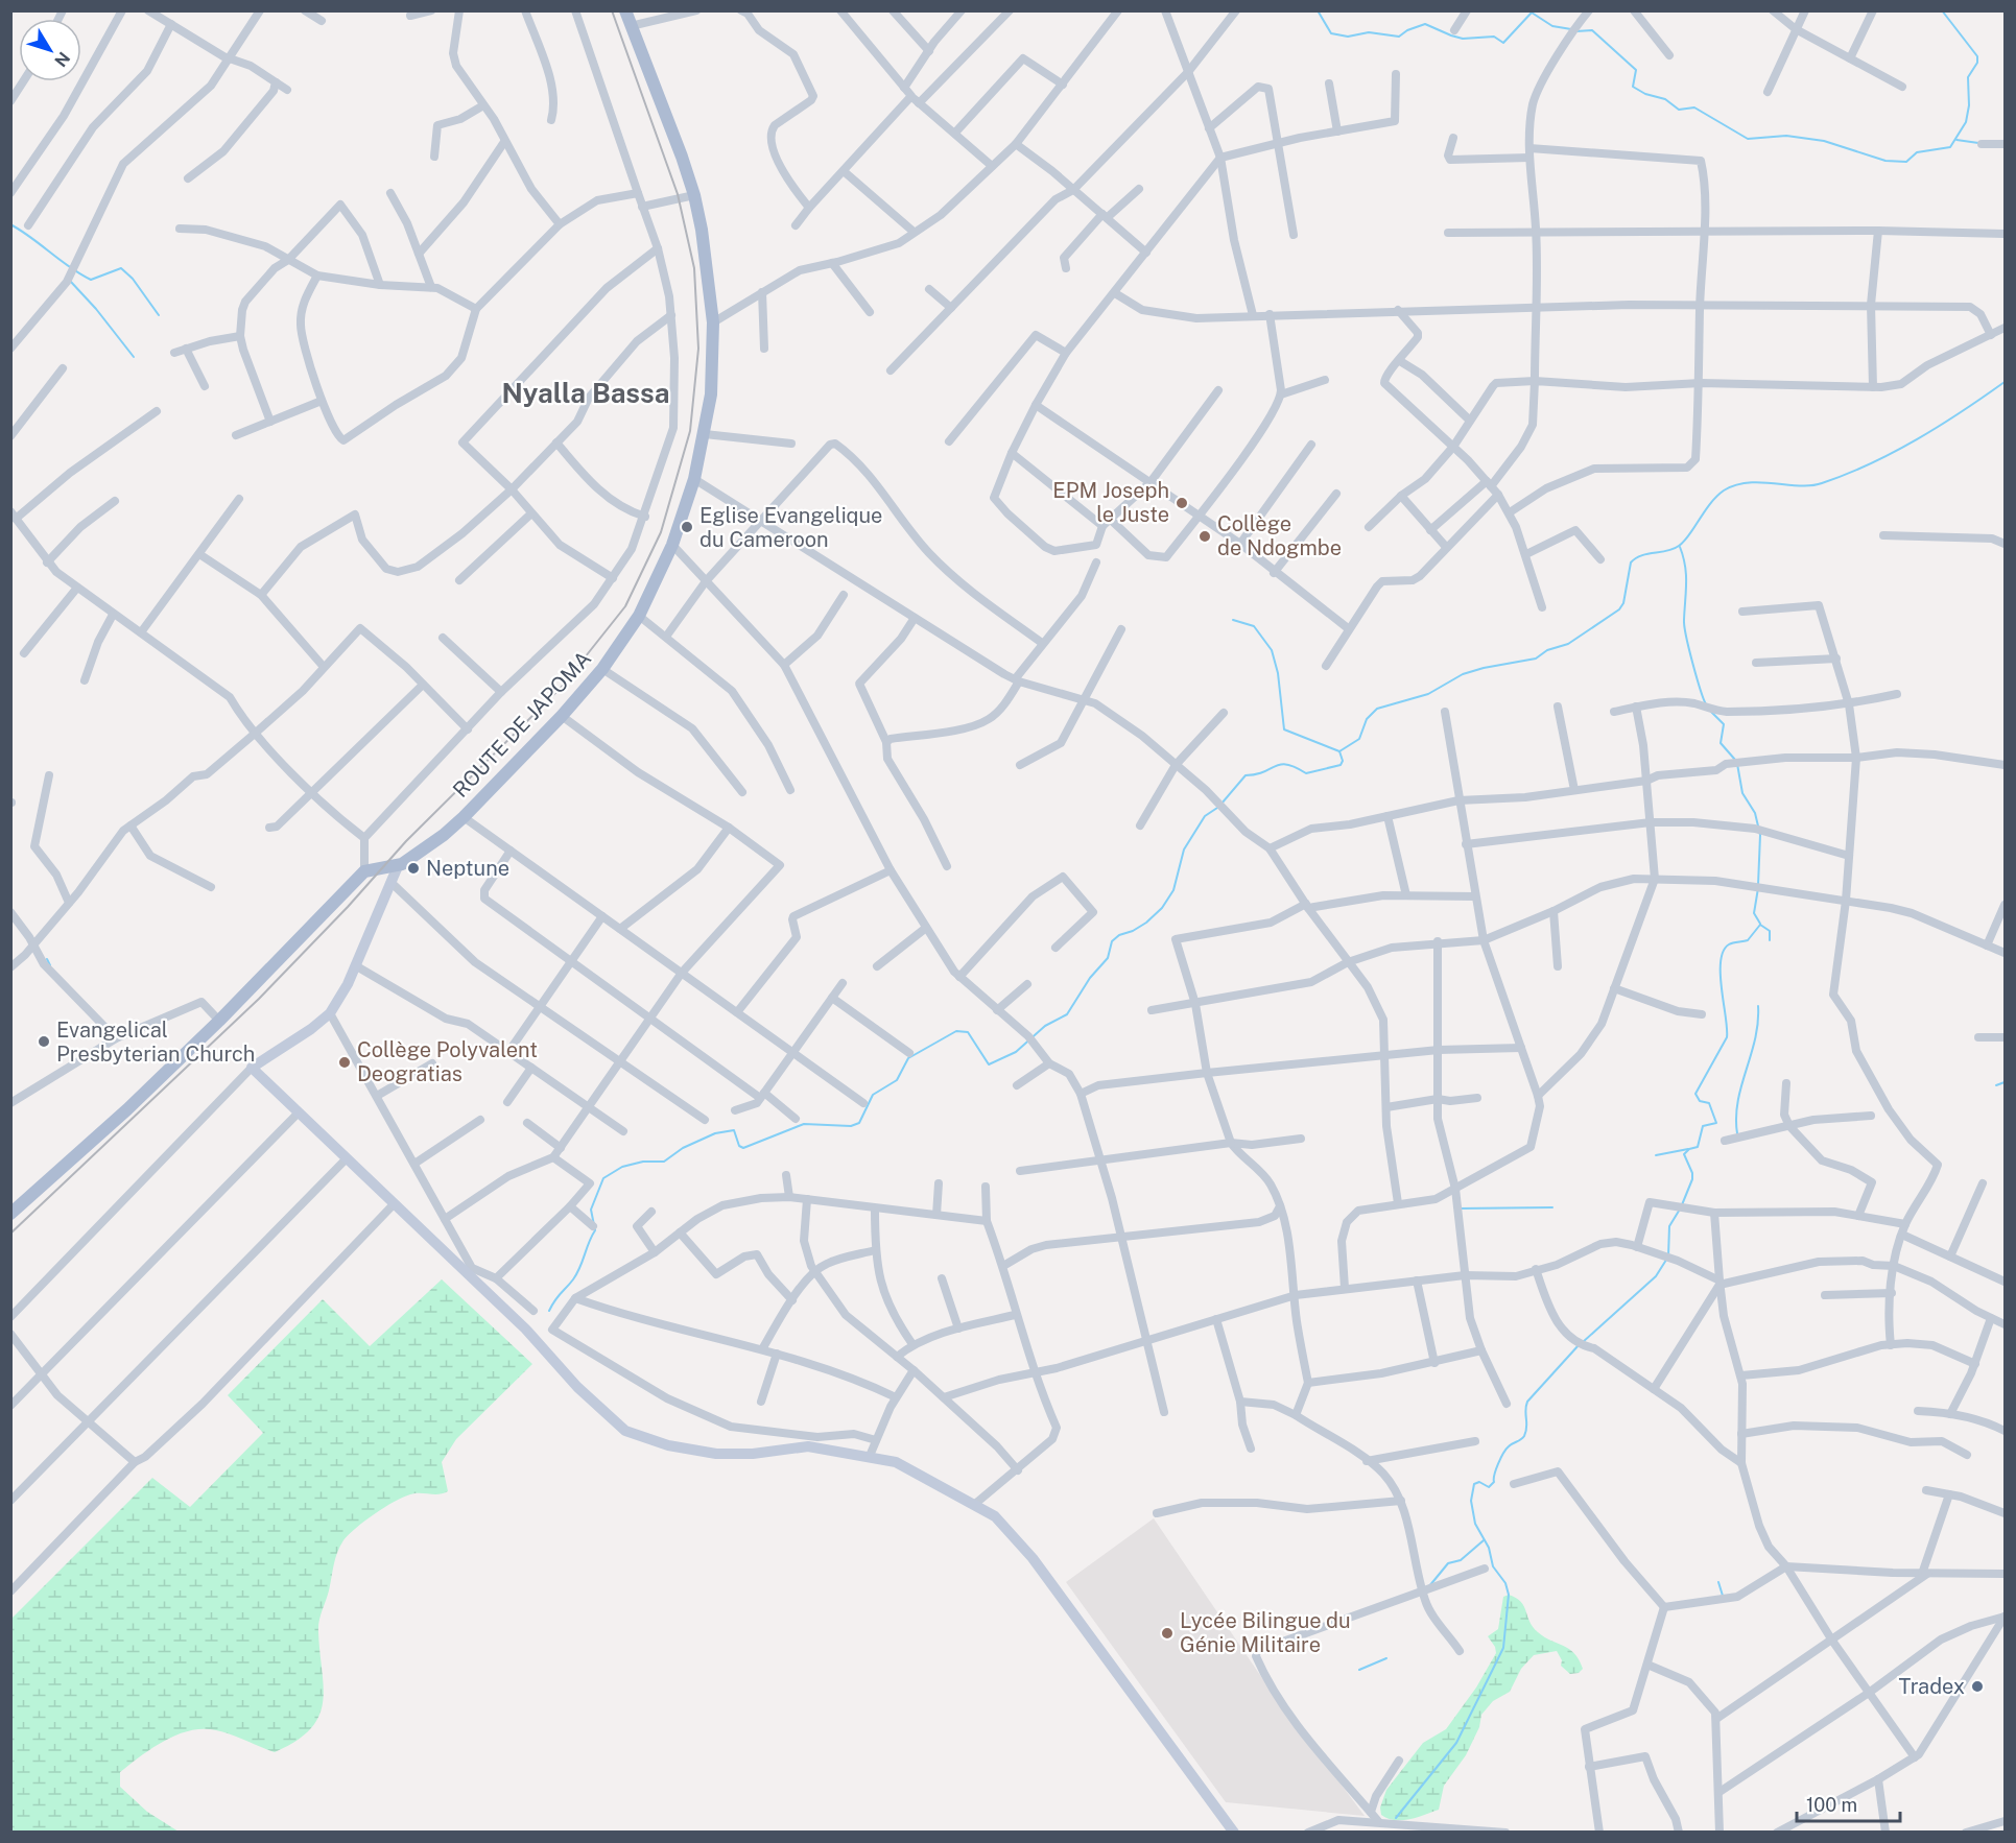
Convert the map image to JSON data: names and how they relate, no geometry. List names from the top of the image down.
{
  "streets": {
    "main road": ["ROUTE DE JAPOMA"]
  },
  "districts": ["Nyalla Bassa"],
  "places": [
    "EPM Joseph le Juste",
    "Eglise Evangelique du Cameroon",
    "Collège de Ndogmbe",
    "Neptune",
    "Evangelical Presbyterian Church",
    "Collège Polyvalent Deogratias",
    "Lycée Bilingue du Génie Militaire",
    "Tradex"
  ],
  "scale_bar": "100 m",
  "north": "bottom right"
}
